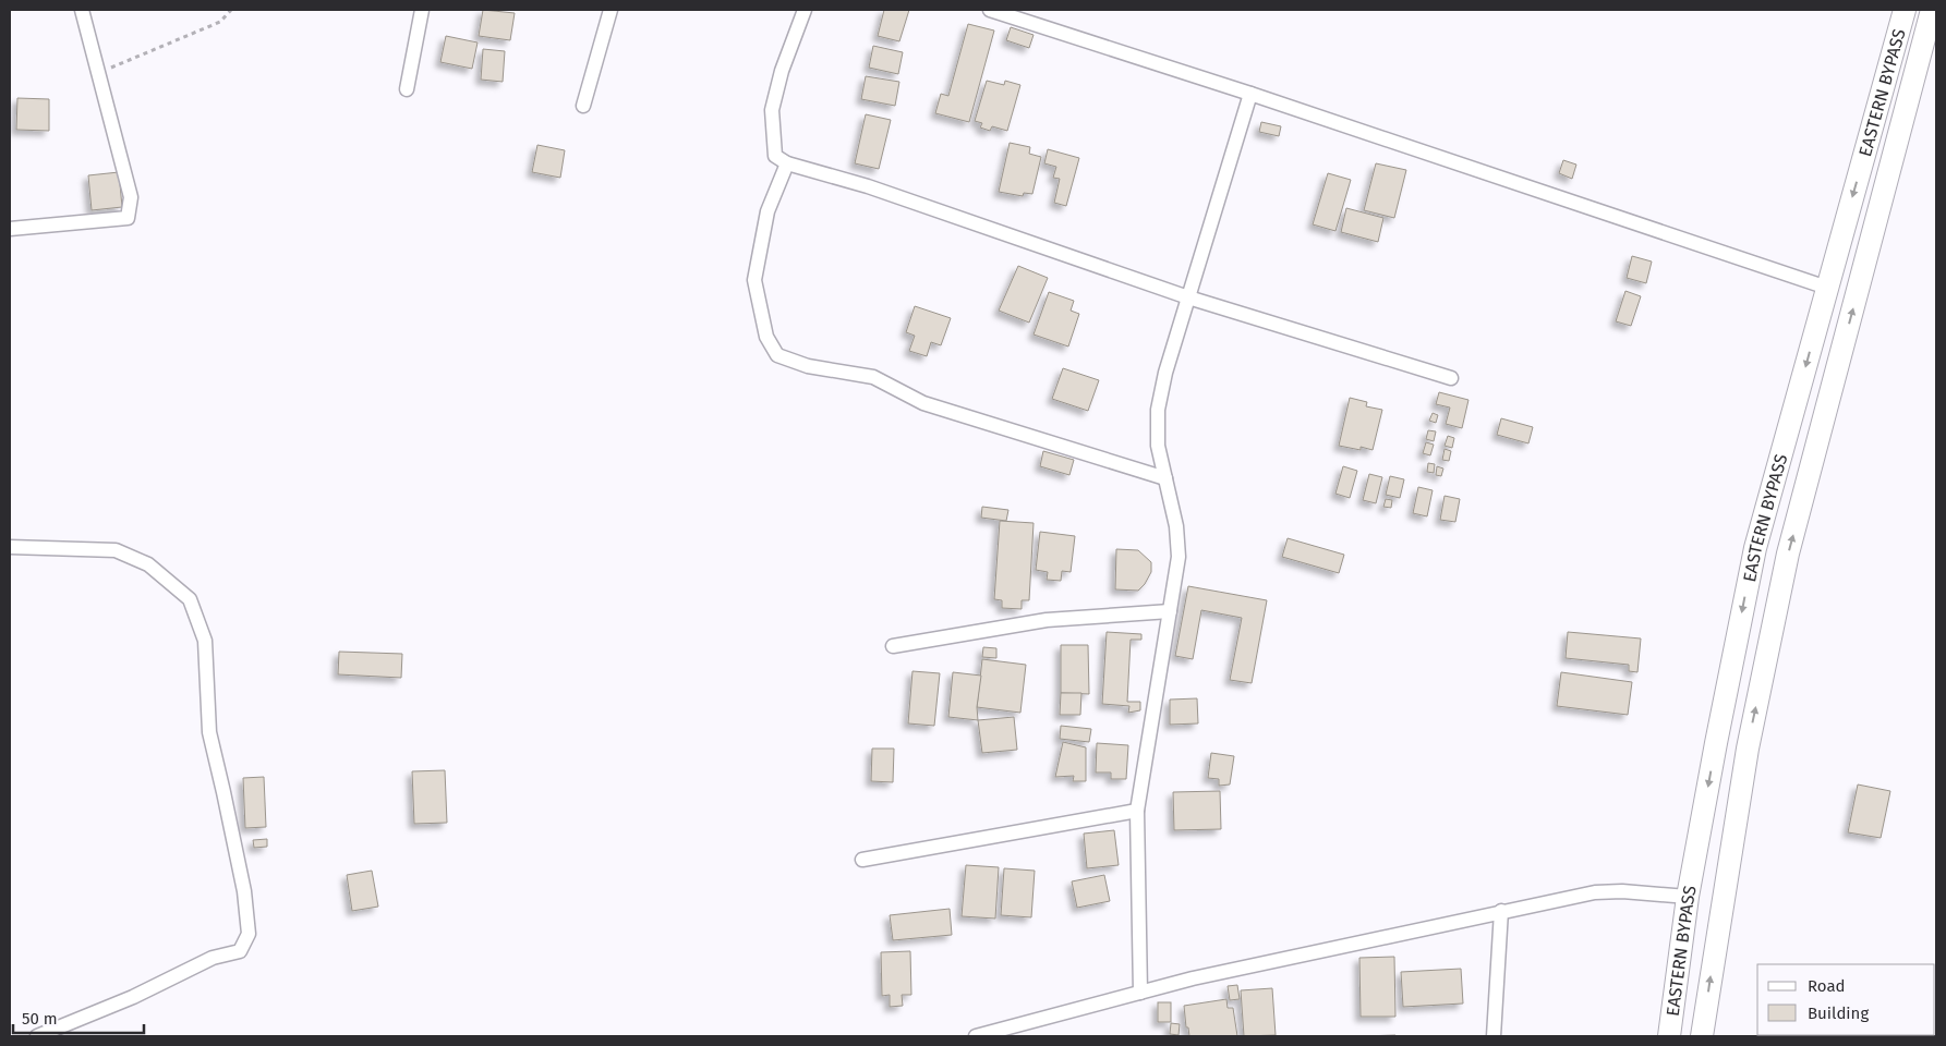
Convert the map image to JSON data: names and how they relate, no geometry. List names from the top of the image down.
{
  "streets": {
    "main road": ["EASTERN BYPASS"]
  },
  "legend": ["Road", "Building"],
  "scale_bar": "50 m"
}
